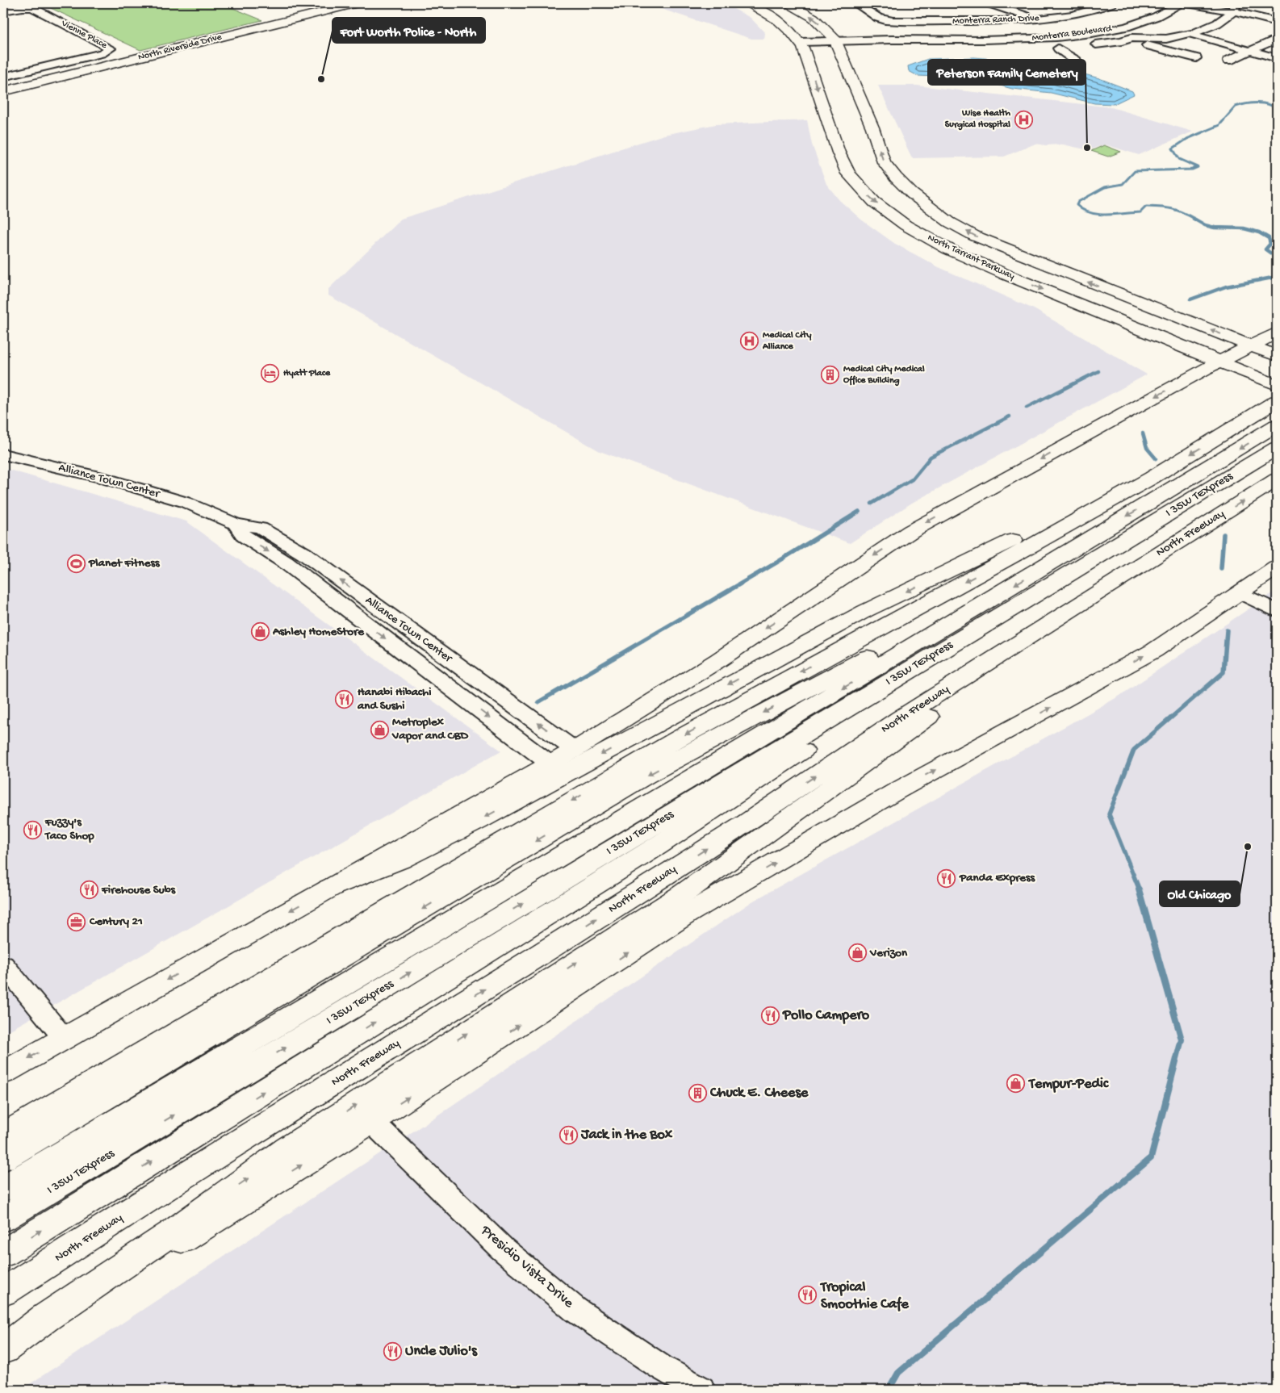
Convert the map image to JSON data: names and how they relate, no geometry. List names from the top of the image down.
{
  "streets": {
    "main road": [
      "North Riverside Drive",
      "North Tarrant Parkway",
      "I 35W TEXpress",
      "North Freeway"
    ],
    "street": [
      "Monterra Ranch Drive",
      "Monterra Boulevard",
      "Vienne Place",
      "Alliance Town Center",
      "Presidio Vista Drive"
    ]
  },
  "crossings": [
    ["Monterra Boulevard", "North Tarrant Parkway"]
  ],
  "places": {
    "other": ["Fort Worth Police - North", "Peterson Family Cemetery", "Old Chicago"],
    "hospital": ["Wise Health Surgical Hospital", "Medical City Alliance"],
    "hotel": ["Hyatt Place"],
    "building": ["Medical City Medical Office Building", "Chuck E. Cheese"],
    "sports": ["Planet Fitness"],
    "shop": [
      "Ashley HomeStore",
      "Metroplex Vapor and CBD",
      "Verizon",
      "Tempur-Pedic"
    ],
    "restaurant": [
      "Hanabi Hibachi and Sushi",
      "Fuzzy's Taco Shop",
      "Panda Express",
      "Firehouse Subs",
      "Pollo Campero",
      "Jack in the Box",
      "Tropical Smoothie Cafe",
      "Uncle Julio's"
    ],
    "office": ["Century 21"]
  }
}
